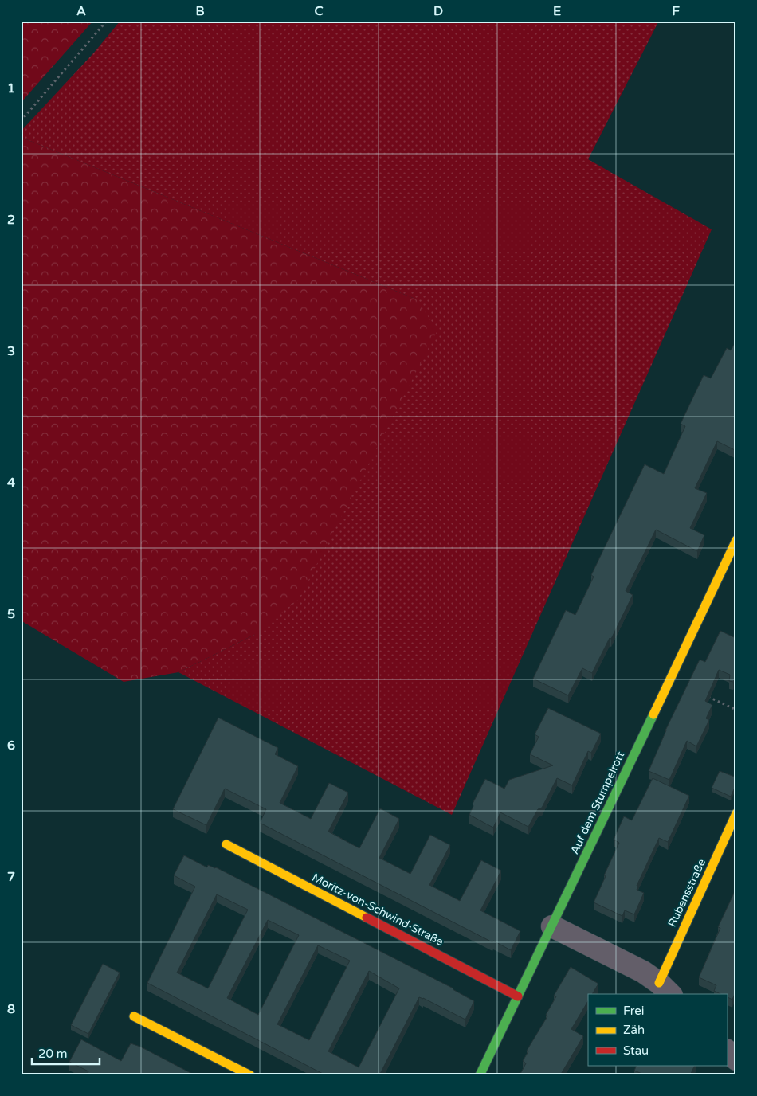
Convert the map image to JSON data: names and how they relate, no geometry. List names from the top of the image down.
{
  "streets": {
    "street": ["Auf dem Stumpelrott", "Rubensstraße", "Moritz-von-Schwind-Straße"]
  },
  "crossings": [
    ["Auf dem Stumpelrott", "Moritz-von-Schwind-Straße"]
  ],
  "legend": ["Frei", "Zäh", "Stau"],
  "scale_bar": "20 m",
  "grid": {
    "columns": [
      "A",
      "B",
      "C",
      "D",
      "E",
      "F"
    ],
    "rows": [
      "1",
      "2",
      "3",
      "4",
      "5",
      "6",
      "7",
      "8"
    ]
  }
}
